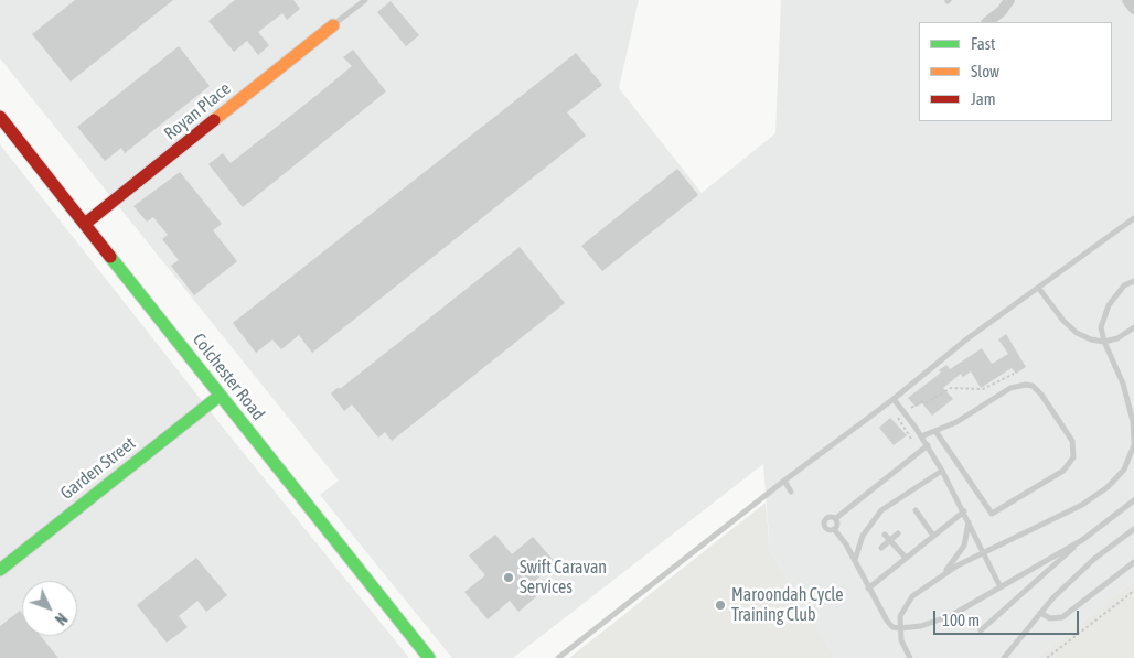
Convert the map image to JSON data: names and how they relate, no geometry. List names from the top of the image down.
{
  "streets": {
    "main road": ["Royan Place", "Colchester Road", "Garden Street"]
  },
  "crossings": [
    ["Royan Place", "Colchester Road"],
    ["Colchester Road", "Garden Street"]
  ],
  "places": ["Swift Caravan Services", "Maroondah Cycle Training Club"],
  "legend": ["Fast", "Slow", "Jam"],
  "scale_bar": "100 m",
  "north": "bottom right"
}
